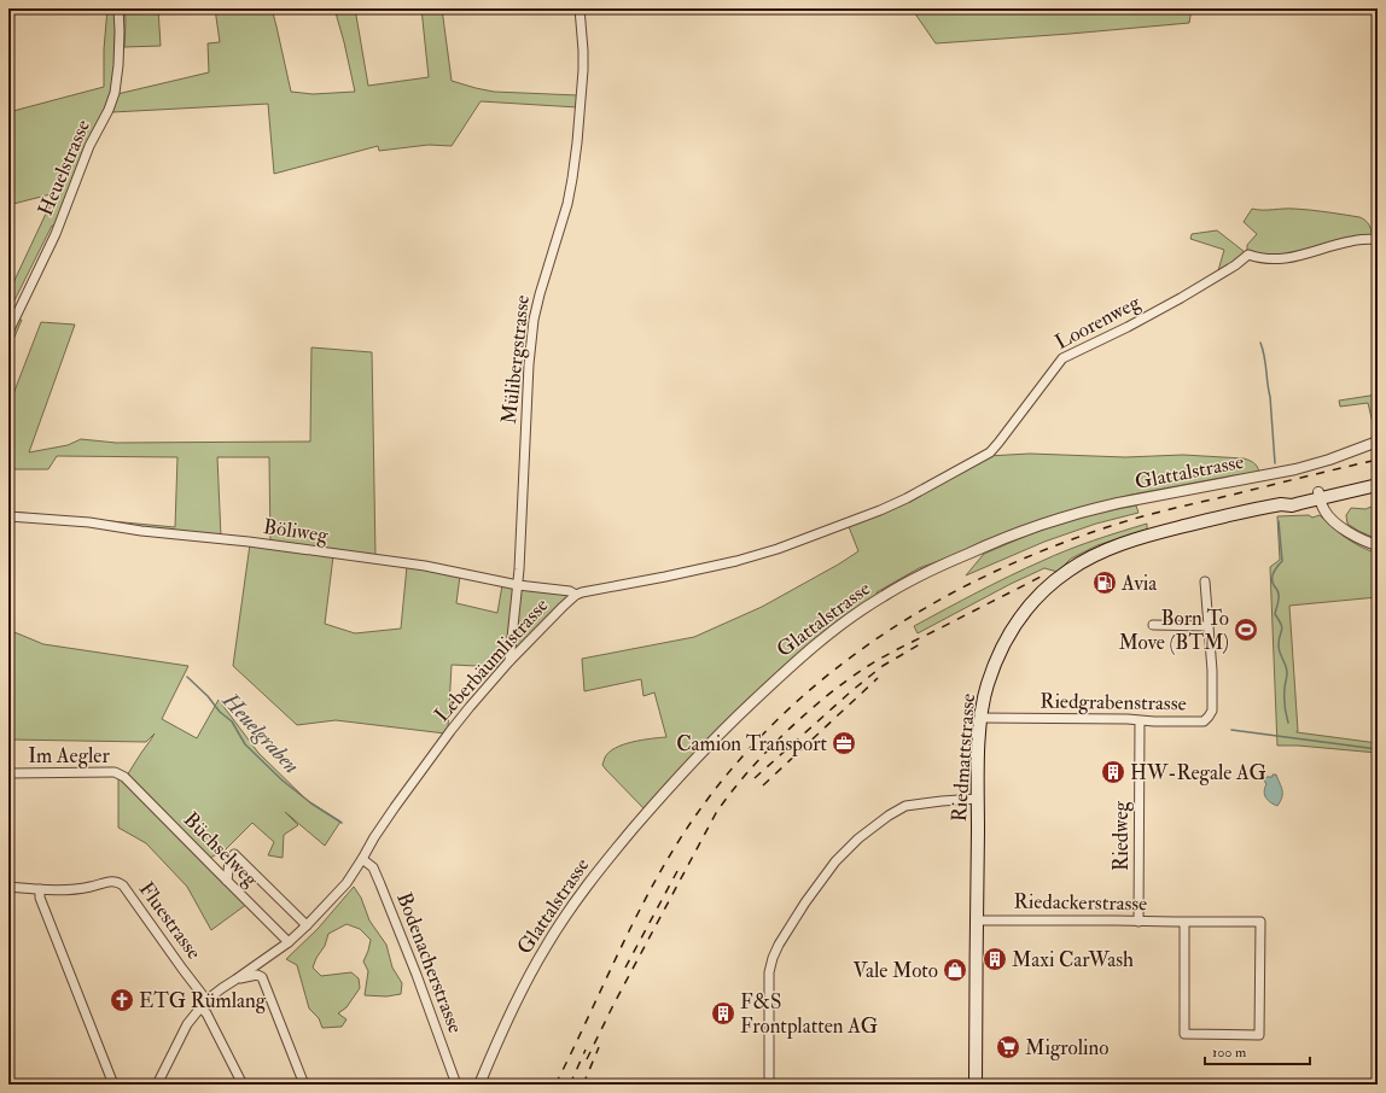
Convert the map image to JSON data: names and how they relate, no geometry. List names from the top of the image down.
{
  "streets": {
    "main road": ["Riedmattstrasse"],
    "street": [
      "Heuelstrasse",
      "Loorenweg",
      "Mülibergstrasse",
      "Glattalstrasse",
      "Böliweg",
      "Leberbäumlistrasse",
      "Riedgrabenstrasse",
      "Im Aegler",
      "Riedweg",
      "Büchselweg",
      "Riedackerstrasse",
      "Fluestrasse",
      "Bodenacherstrasse"
    ]
  },
  "crossings": [
    ["Loorenweg", "Leberbäumlistrasse"],
    ["Mülibergstrasse", "Böliweg"],
    ["Mülibergstrasse", "Leberbäumlistrasse"],
    ["Böliweg", "Leberbäumlistrasse"],
    ["Leberbäumlistrasse", "Büchselweg"],
    ["Leberbäumlistrasse", "Fluestrasse"],
    ["Leberbäumlistrasse", "Bodenacherstrasse"],
    ["Riedgrabenstrasse", "Riedmattstrasse"],
    ["Riedgrabenstrasse", "Riedweg"],
    ["Im Aegler", "Büchselweg"],
    ["Riedmattstrasse", "Riedackerstrasse"],
    ["Riedweg", "Riedackerstrasse"]
  ],
  "water": ["Heuelgraben"],
  "places": {
    "fuel station": ["Avia"],
    "sports": ["Born To Move (BTM)"],
    "office": ["Camion Transport"],
    "building": ["HW-Regale AG", "Maxi CarWash", "F&S Frontplatten AG"],
    "shop": ["Vale Moto"],
    "church": ["ETG Rümlang"],
    "supermarket": ["Migrolino"]
  },
  "scale_bar": "100 m"
}
